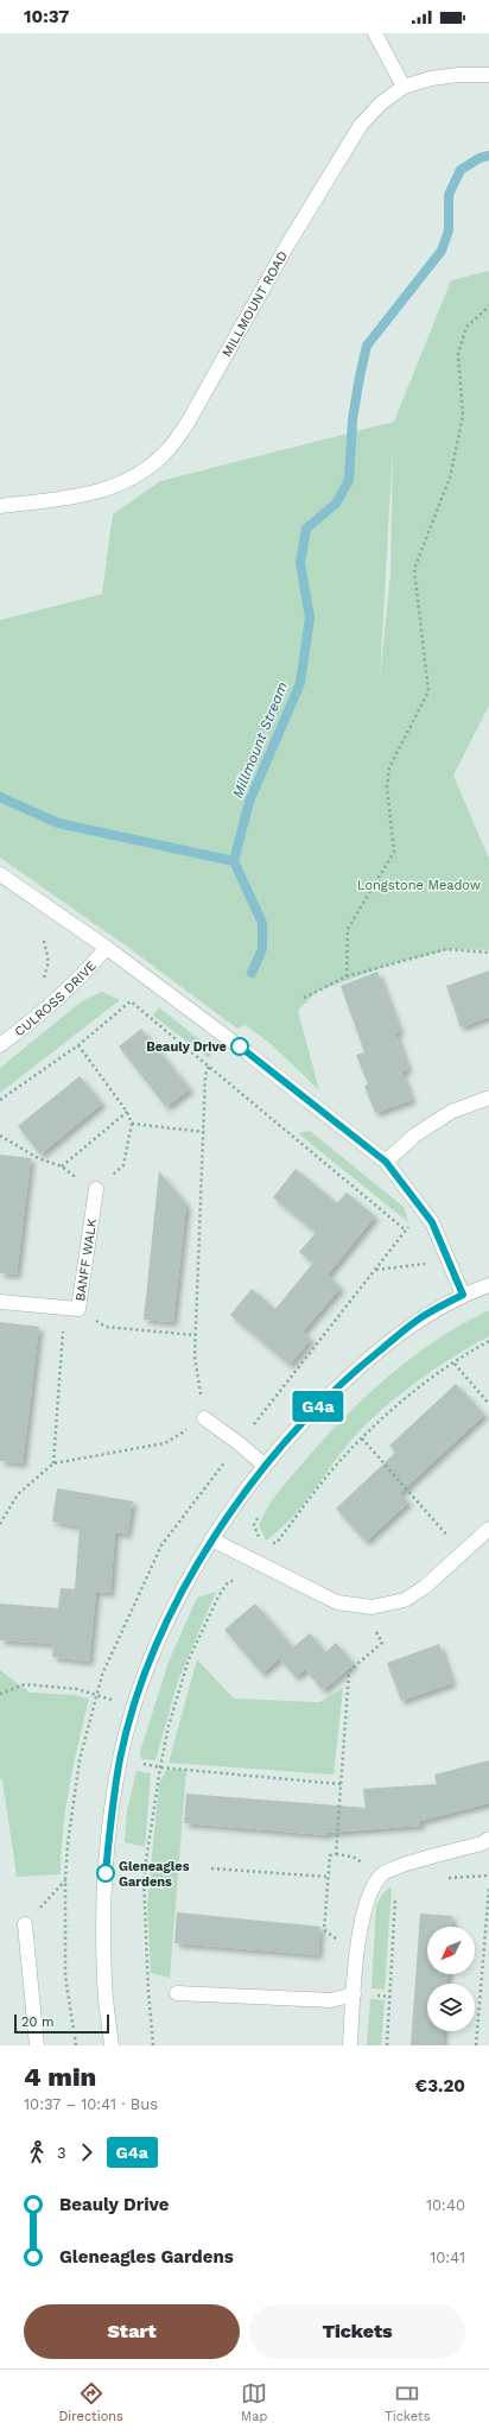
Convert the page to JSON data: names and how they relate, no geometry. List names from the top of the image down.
{
  "streets": {
    "street": ["MILLMOUNT ROAD", "CULROSS DRIVE", "BANFF WALK"]
  },
  "water": ["Millmount Stream"],
  "parks": ["Longstone Meadow"],
  "places": ["Beauly Drive", "Gleneagles Gardens"],
  "lines": ["bus line G4a"],
  "scale_bar": "20 m",
  "north": "bottom left",
  "page": {
    "status": "10:37",
    "on_map": "G4a",
    "scale": "20 m",
    "heading": ["4 min", "10:37 – 10:41 · Bus", "€3.20"],
    "legs": ["3", "G4a"],
    "list": [
      {
        "name": "Beauly Drive",
        "value": "10:40"
      },
      {
        "name": "Gleneagles Gardens",
        "value": "10:41"
      }
    ],
    "buttons": ["Start", "Tickets"],
    "tabs": ["Directions", "Map", "Tickets"]
  }
}
